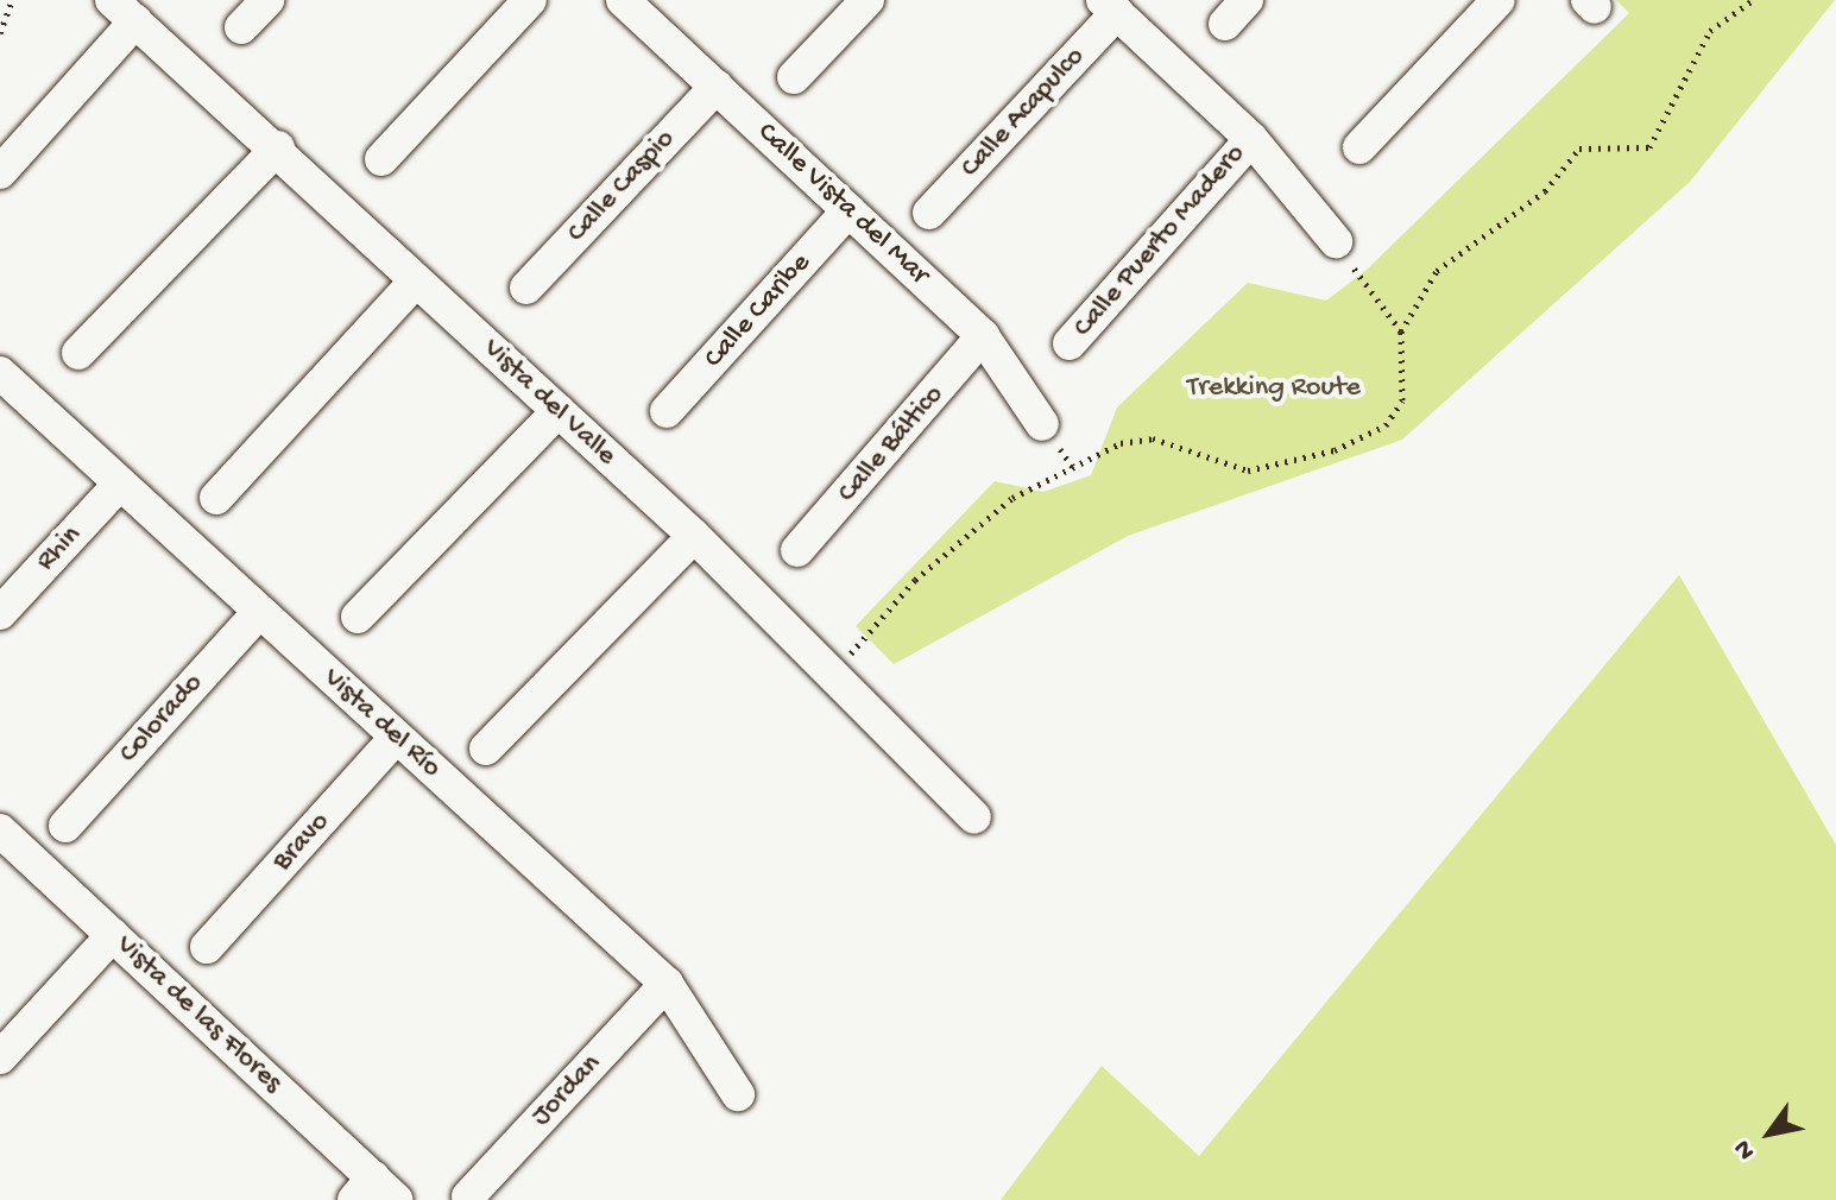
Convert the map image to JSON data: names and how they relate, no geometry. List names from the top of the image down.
{
  "streets": {
    "street": [
      "Calle Acapulco",
      "Calle Caspio",
      "Calle Vista del Mar",
      "Calle Puerto Madero",
      "Calle Caribe",
      "Vista del Valle",
      "Calle Báltico",
      "Rhin",
      "Colorado",
      "Vista del Río",
      "Bravo",
      "Vista de las Flores",
      "Jordan"
    ]
  },
  "crossings": [
    ["Calle Caspio", "Calle Vista del Mar"],
    ["Calle Vista del Mar", "Calle Caribe"],
    ["Calle Vista del Mar", "Calle Báltico"],
    ["Rhin", "Vista del Río"],
    ["Colorado", "Vista del Río"],
    ["Vista del Río", "Bravo"],
    ["Vista del Río", "Jordan"]
  ],
  "parks": ["Trekking Route"],
  "north": "bottom left"
}
